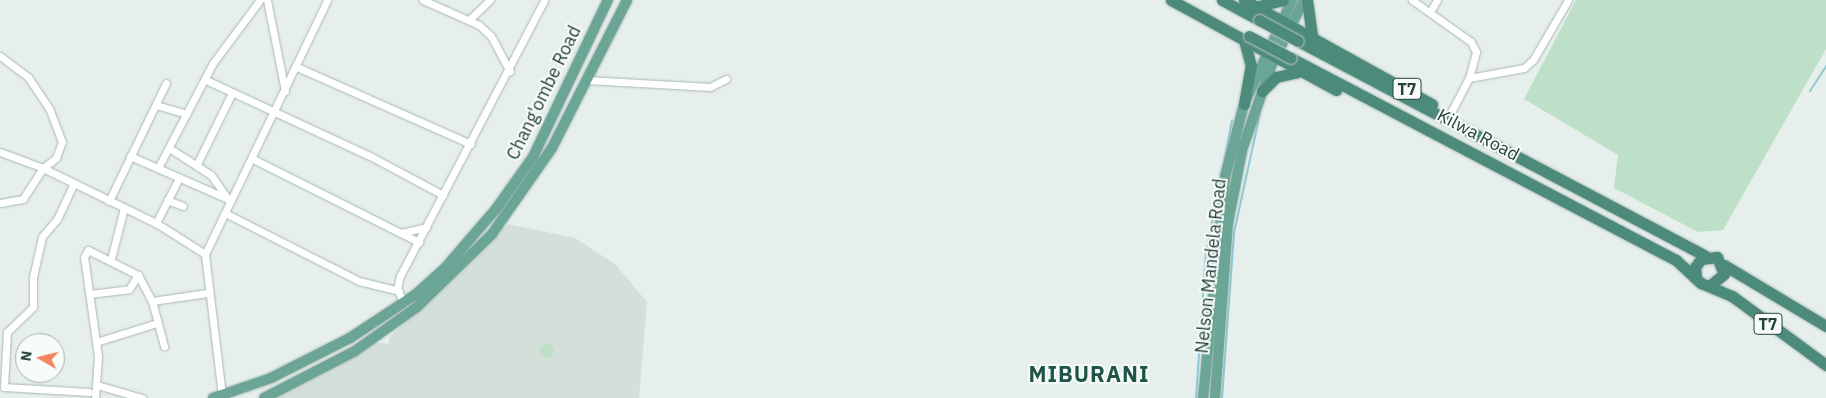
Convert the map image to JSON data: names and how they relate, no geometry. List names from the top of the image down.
{
  "streets": {
    "highway": ["T7", "Kilwa Road"],
    "main road": ["Chang'ombe Road", "Nelson Mandela Road"]
  },
  "crossings": [
    ["T7", "Kilwa Road"],
    ["T7", "Nelson Mandela Road"]
  ],
  "districts": ["MIBURANI"],
  "north": "left"
}
